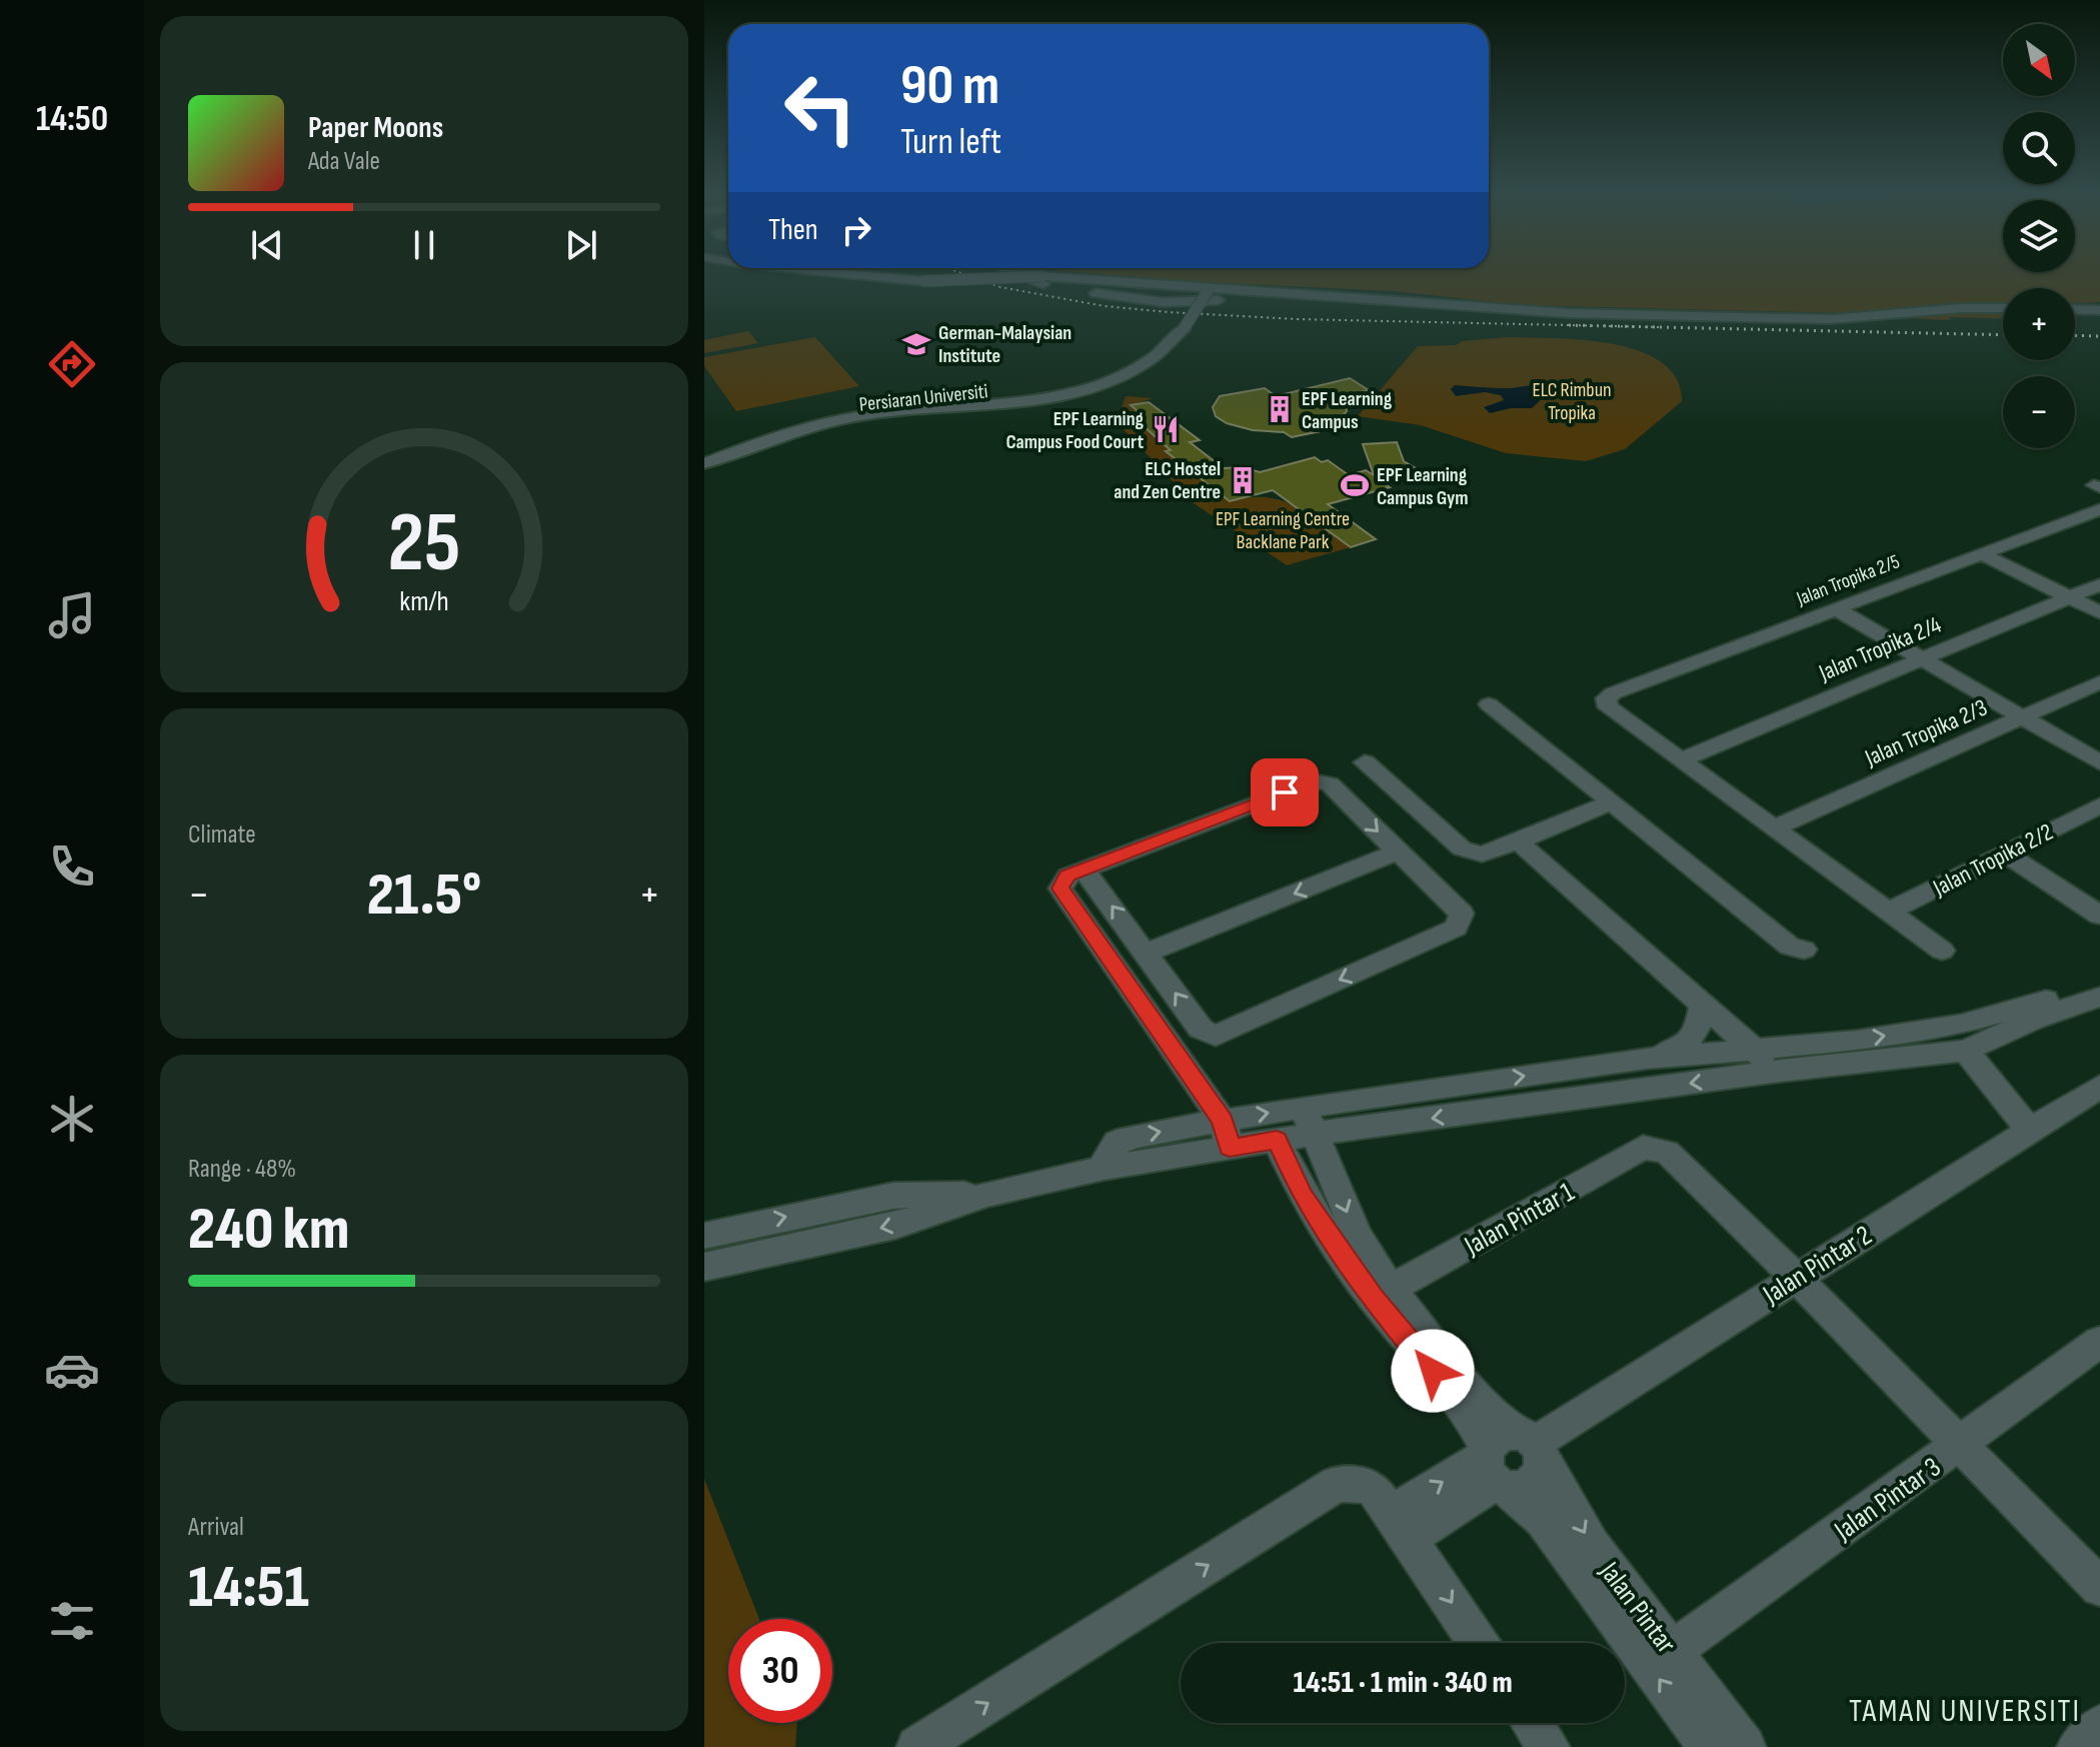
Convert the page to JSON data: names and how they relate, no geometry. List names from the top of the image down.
{
  "streets": {
    "street": [
      "Persiaran Universiti",
      "Jalan Tropika 2/5",
      "Jalan Tropika 2/4",
      "Jalan Tropika 2/3",
      "Jalan Tropika 2/2",
      "Jalan Pintar 1",
      "Jalan Pintar 2",
      "Jalan Pintar 3",
      "Jalan Pintar"
    ]
  },
  "crossings": [
    ["Jalan Tropika 2/5", "Jalan Tropika 2/4"],
    ["Jalan Pintar 1", "Jalan Pintar 2"],
    ["Jalan Pintar 1", "Jalan Pintar"],
    ["Jalan Pintar 2", "Jalan Pintar"],
    ["Jalan Pintar 3", "Jalan Pintar"]
  ],
  "districts": ["TAMAN UNIVERSITI"],
  "parks": ["ELC Rimbun Tropika", "EPF Learning Centre Backlane Park"],
  "places": {
    "school or university": ["German-Malaysian Institute"],
    "building": ["EPF Learning Campus", "ELC Hostel and Zen Centre"],
    "restaurant": ["EPF Learning Campus Food Court"],
    "sports": ["EPF Learning Campus Gym"]
  },
  "north": "bottom right",
  "page": {
    "tabs": "14:50",
    "map_buttons": ["+", "−"],
    "turn": ["90 m", "Turn left"],
    "song": ["Paper Moons", "Ada Vale"],
    "then": "Then",
    "tile": [
      "Climate",
      ["Range · 48%", "240 km"],
      ["Arrival", "14:51"]
    ],
    "heat": ["−", "21.5°", "+"],
    "limit": "30",
    "trip": "14:51 · 1 min · 340 m",
    "gauge": ["25", "km/h"]
  }
}
